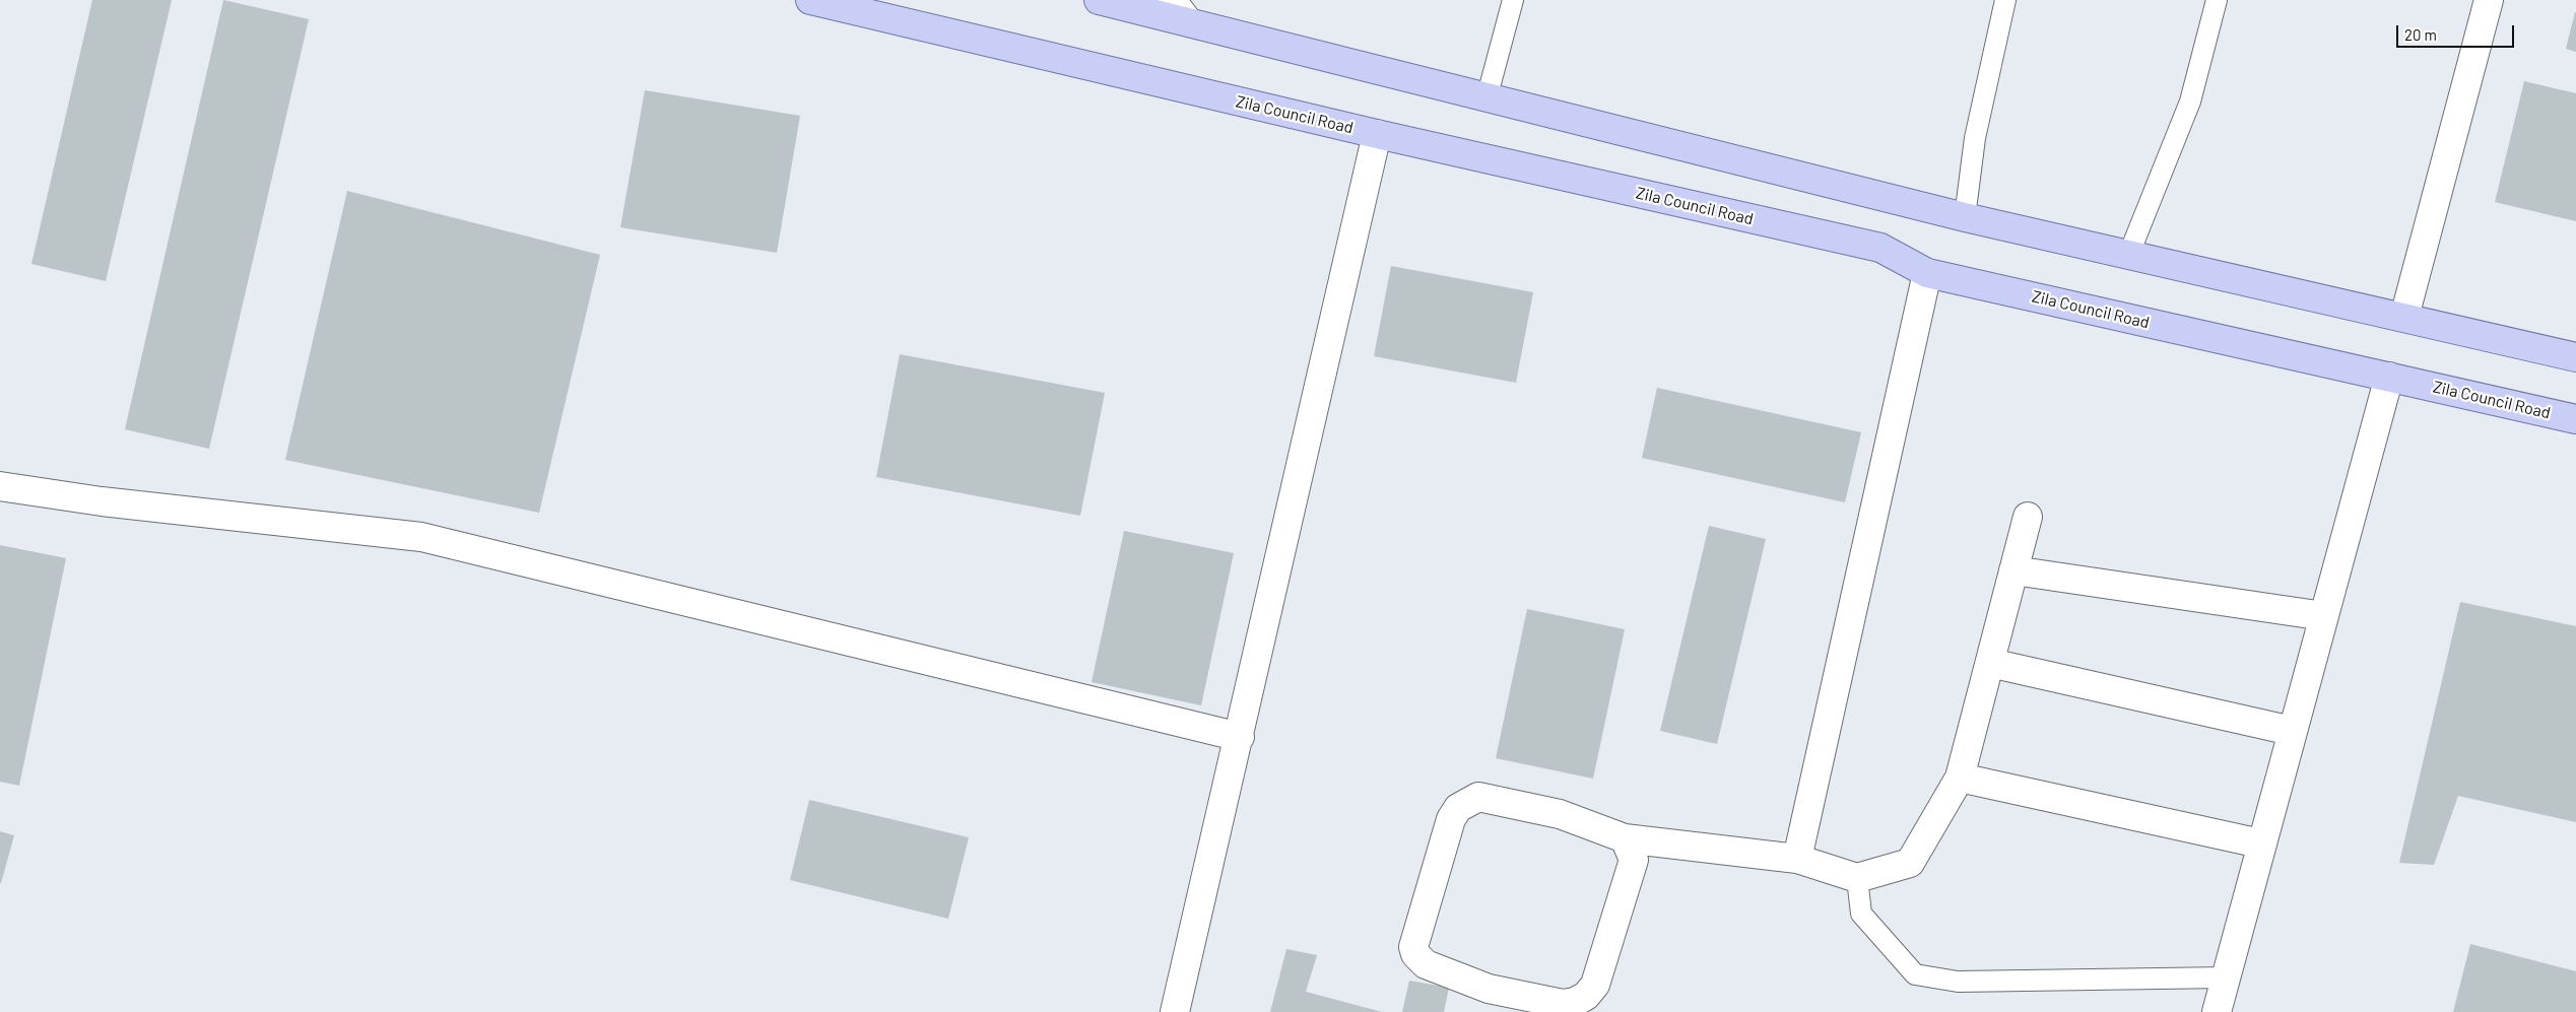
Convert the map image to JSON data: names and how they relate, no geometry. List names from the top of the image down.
{
  "streets": {
    "main road": ["Zila Council Road"]
  },
  "scale_bar": "20 m"
}
